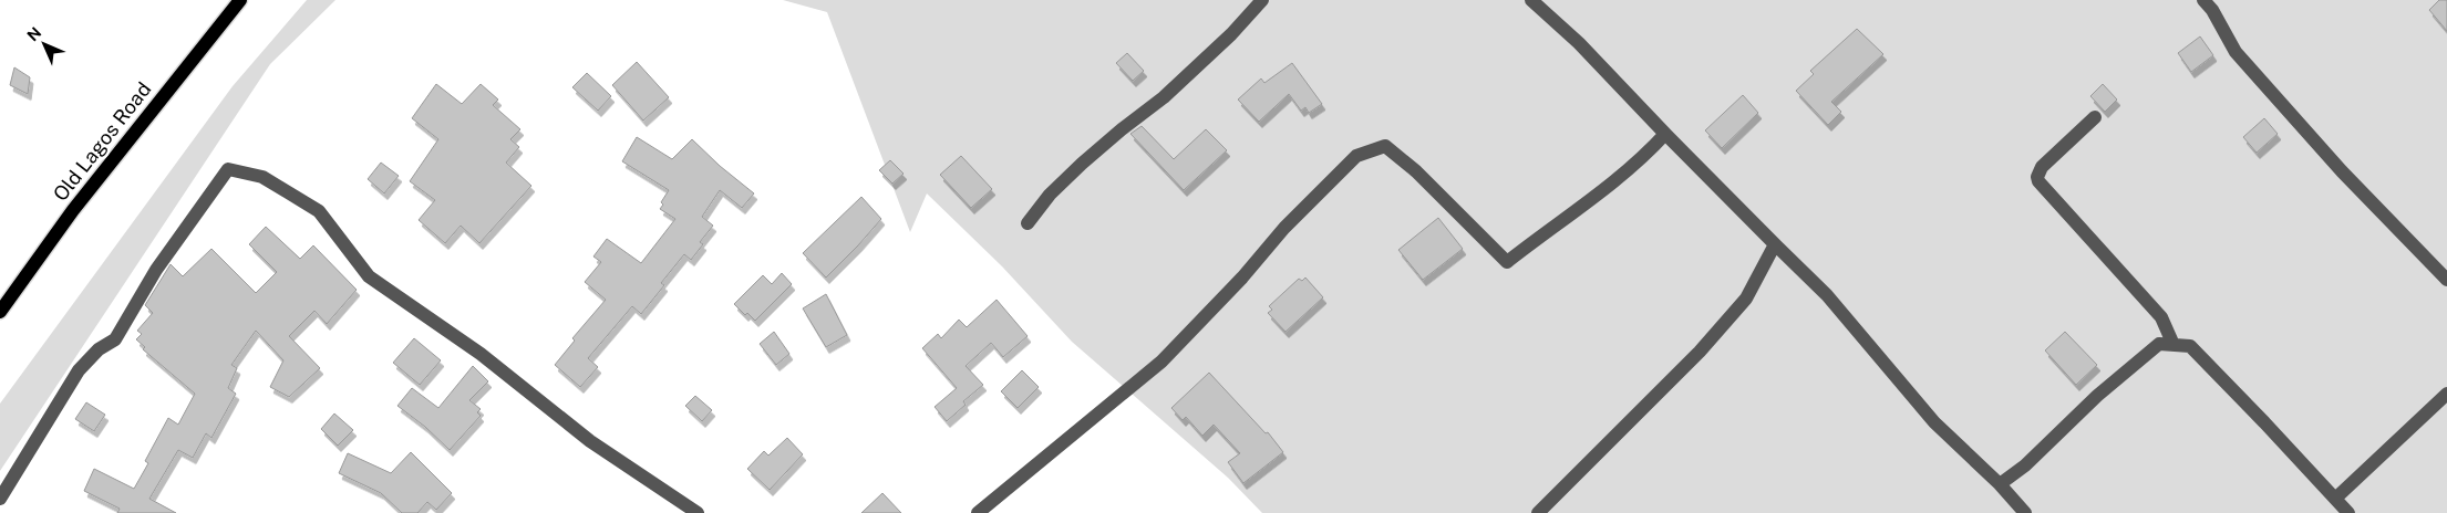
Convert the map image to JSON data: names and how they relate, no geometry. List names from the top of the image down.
{
  "streets": {
    "main road": ["Old Lagos Road"]
  },
  "north": "top left"
}
